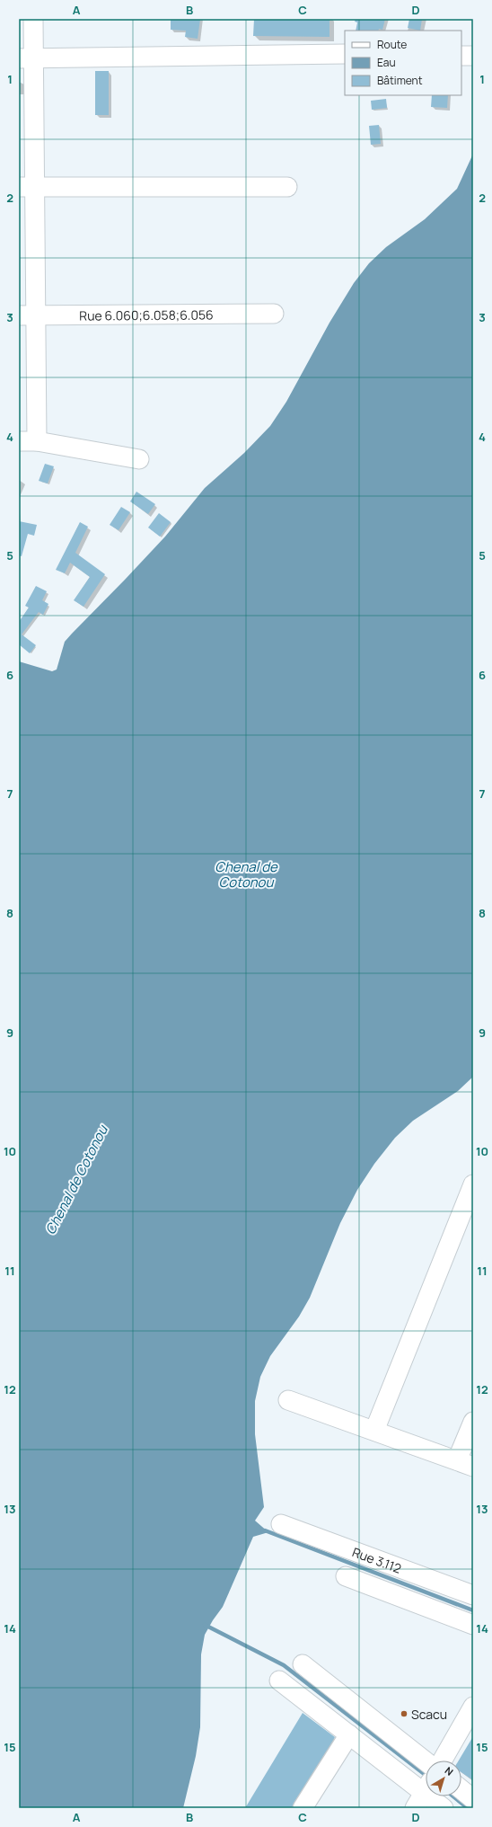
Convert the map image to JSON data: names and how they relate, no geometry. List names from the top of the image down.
{
  "streets": {
    "street": ["Rue 6.060;6.058;6.056", "Rue 3.112"]
  },
  "water": ["Chenal de Cotonou"],
  "places": ["Scacu"],
  "legend": ["Route", "Eau", "Bâtiment"],
  "north": "top right",
  "grid": {
    "columns": [
      "A",
      "B",
      "C",
      "D"
    ],
    "rows": [
      "1",
      "2",
      "3",
      "4",
      "5",
      "6",
      "7",
      "8",
      "9",
      "10",
      "11",
      "12",
      "13",
      "14",
      "15"
    ]
  }
}
